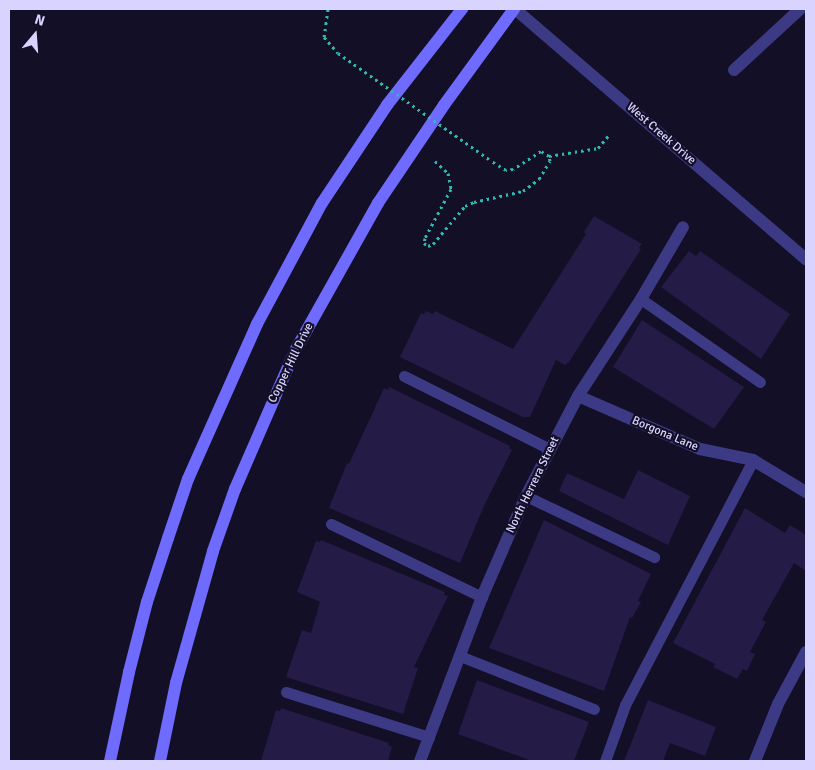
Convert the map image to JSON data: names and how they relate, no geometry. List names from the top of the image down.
{
  "streets": {
    "main road": ["Copper Hill Drive"],
    "street": ["West Creek Drive", "Borgona Lane", "North Herrera Street"]
  },
  "crossings": [
    ["West Creek Drive", "Copper Hill Drive"],
    ["Borgona Lane", "North Herrera Street"]
  ],
  "north": "top"
}
